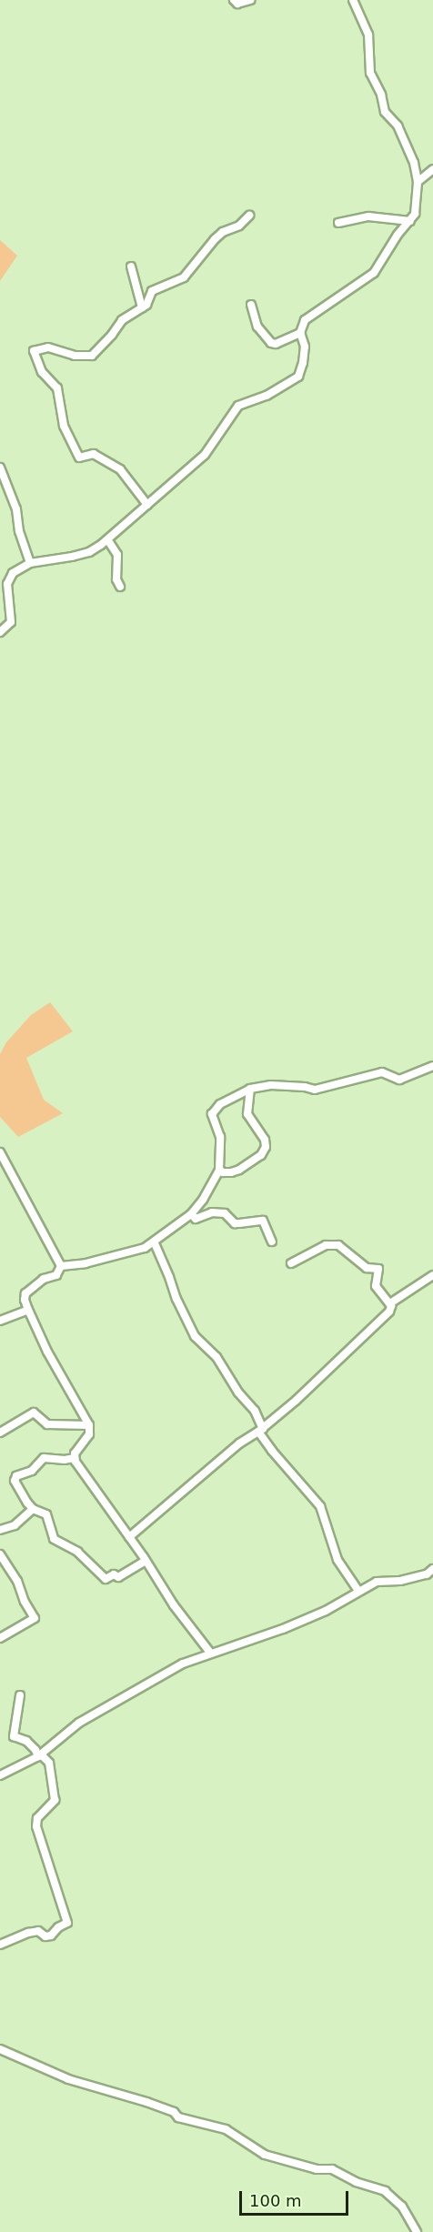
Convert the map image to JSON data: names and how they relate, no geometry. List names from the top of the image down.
{
  "scale_bar": "100 m"
}
